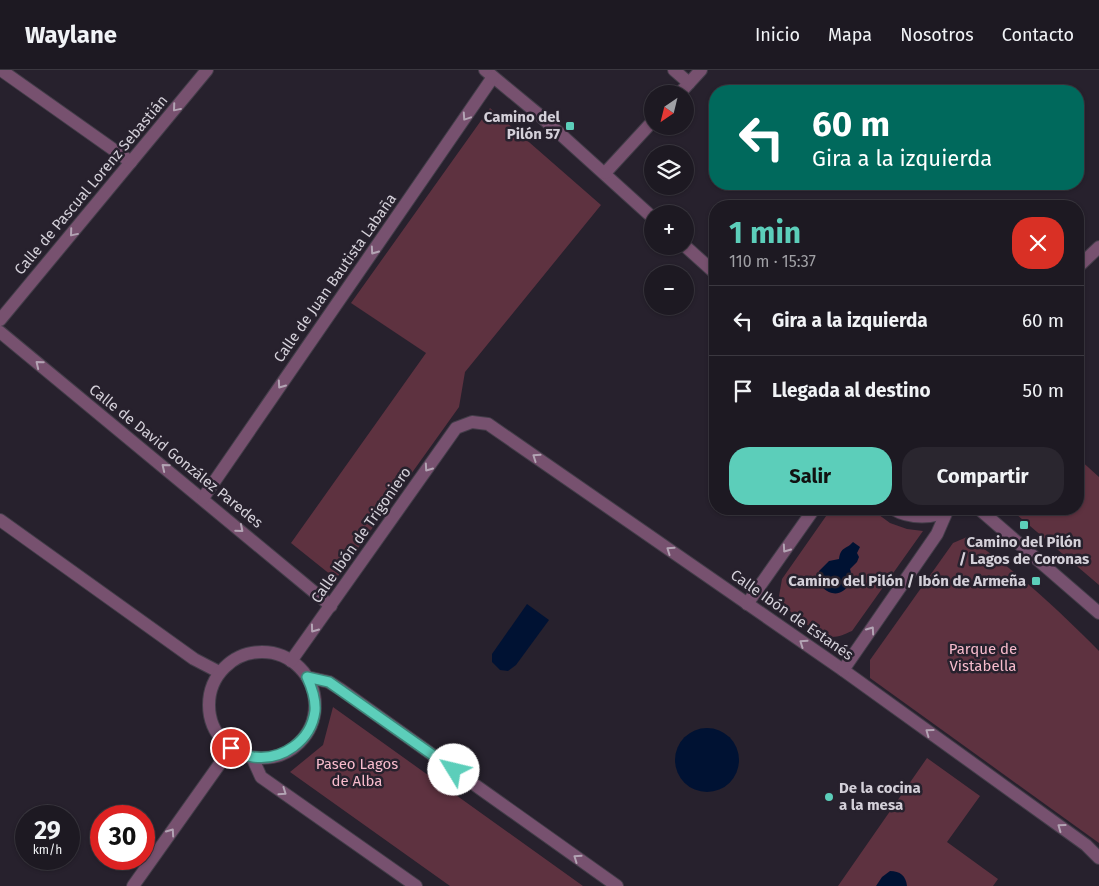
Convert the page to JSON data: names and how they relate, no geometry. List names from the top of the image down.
{
  "streets": {
    "street": [
      "Calle de Pascual Lorenz Sebastián",
      "Calle de Juan Bautista Labaña",
      "Calle de David González Paredes",
      "Calle Ibón de Trigoniero",
      "Calle Ibón de Estanés"
    ]
  },
  "crossings": [
    ["Calle de Juan Bautista Labaña", "Calle de David González Paredes"],
    ["Calle de David González Paredes", "Calle Ibón de Trigoniero"],
    ["Calle Ibón de Trigoniero", "Calle Ibón de Estanés"]
  ],
  "one_way": [
    "Calle de Pascual Lorenz Sebastián",
    "Calle de Juan Bautista Labaña",
    "Calle Ibón de Trigoniero",
    "Calle Ibón de Estanés"
  ],
  "parks": ["Parque de Vistabella", "Paseo Lagos de Alba"],
  "places": {
    "transit": ["Camino del Pilón 57", "Camino del Pilón / Lagos de Coronas", "Camino del Pilón / Ibón de Armeña"],
    "other": ["De la cocina a la mesa"]
  },
  "north": "bottom left",
  "page": {
    "header": "Waylane",
    "nav": [
      "Inicio",
      "Mapa",
      "Nosotros",
      "Contacto"
    ],
    "map_buttons": ["+", "−"],
    "turn": ["60 m", "Gira a la izquierda"],
    "heading": ["1 min", "110 m · 15:37"],
    "list": [
      {
        "name": "Gira a la izquierda",
        "value": "60 m"
      },
      {
        "name": "Llegada al destino",
        "value": "50 m"
      }
    ],
    "buttons": ["Salir", "Compartir"],
    "speed": "29 km/h",
    "limit": "30"
  }
}
